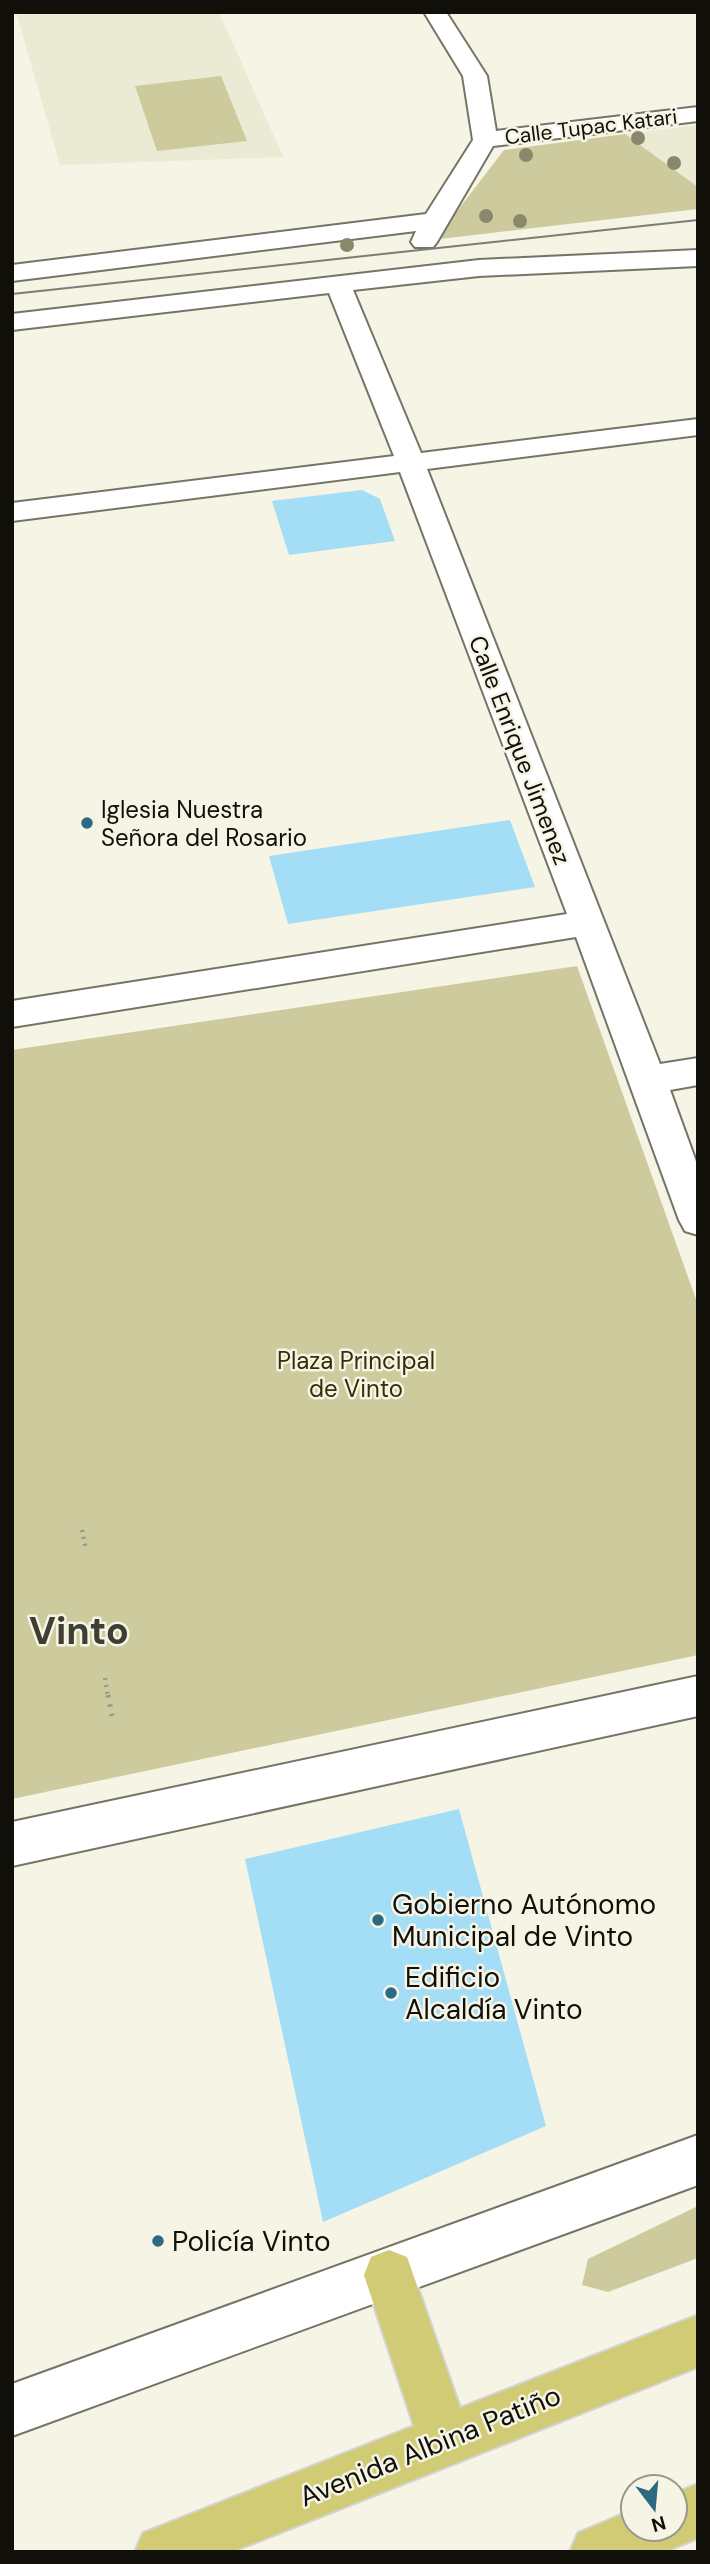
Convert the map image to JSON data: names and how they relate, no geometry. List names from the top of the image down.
{
  "streets": {
    "highway": ["Avenida Albina Patiño"],
    "street": ["Calle Tupac Katari", "Calle Enrique Jimenez"]
  },
  "districts": ["Vinto"],
  "parks": ["Plaza Principal de Vinto"],
  "places": [
    "Iglesia Nuestra Señora del Rosario",
    "Gobierno Autónomo Municipal de Vinto",
    "Edificio Alcaldía Vinto",
    "Policía Vinto"
  ],
  "north": "bottom"
}
